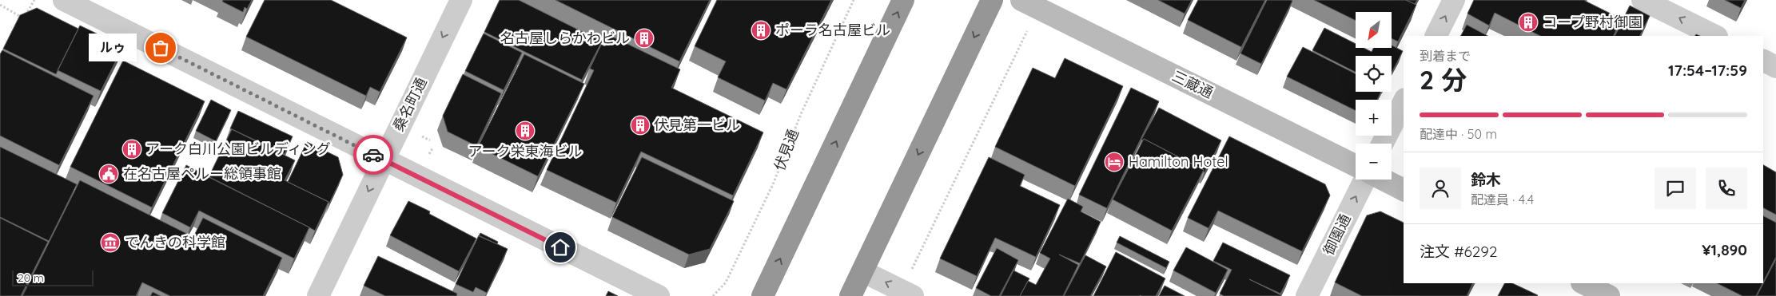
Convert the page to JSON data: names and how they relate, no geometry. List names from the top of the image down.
{
  "streets": {
    "street": ["三蔵通", "桑名町通", "御園通"],
    "path": ["伏見通"]
  },
  "one_way": ["桑名町通", "御園通"],
  "places": {
    "building": [
      "コープ野村御園",
      "ポーラ名古屋ビル",
      "名古屋しらかわビル",
      "伏見第一ビル",
      "アーク栄東海ビル",
      "アーク白川公園ビルディング"
    ],
    "other": ["ルゥ"],
    "hotel": ["Hamilton Hotel"],
    "public building": ["在名古屋ペルー総領事館"],
    "museum": ["でんきの科学館"]
  },
  "scale_bar": "20 m",
  "north": "bottom left",
  "page": {
    "map_buttons": ["+", "−"],
    "bubble": "ルゥ",
    "heading": ["2 分", "到着まで", "17:54–17:59"],
    "panel": [
      "鈴木",
      "配達員 · 4.4",
      "注文 #6292",
      "¥1,890"
    ],
    "bar": "配達中 · 50 m",
    "scale": "20 m"
  }
}
